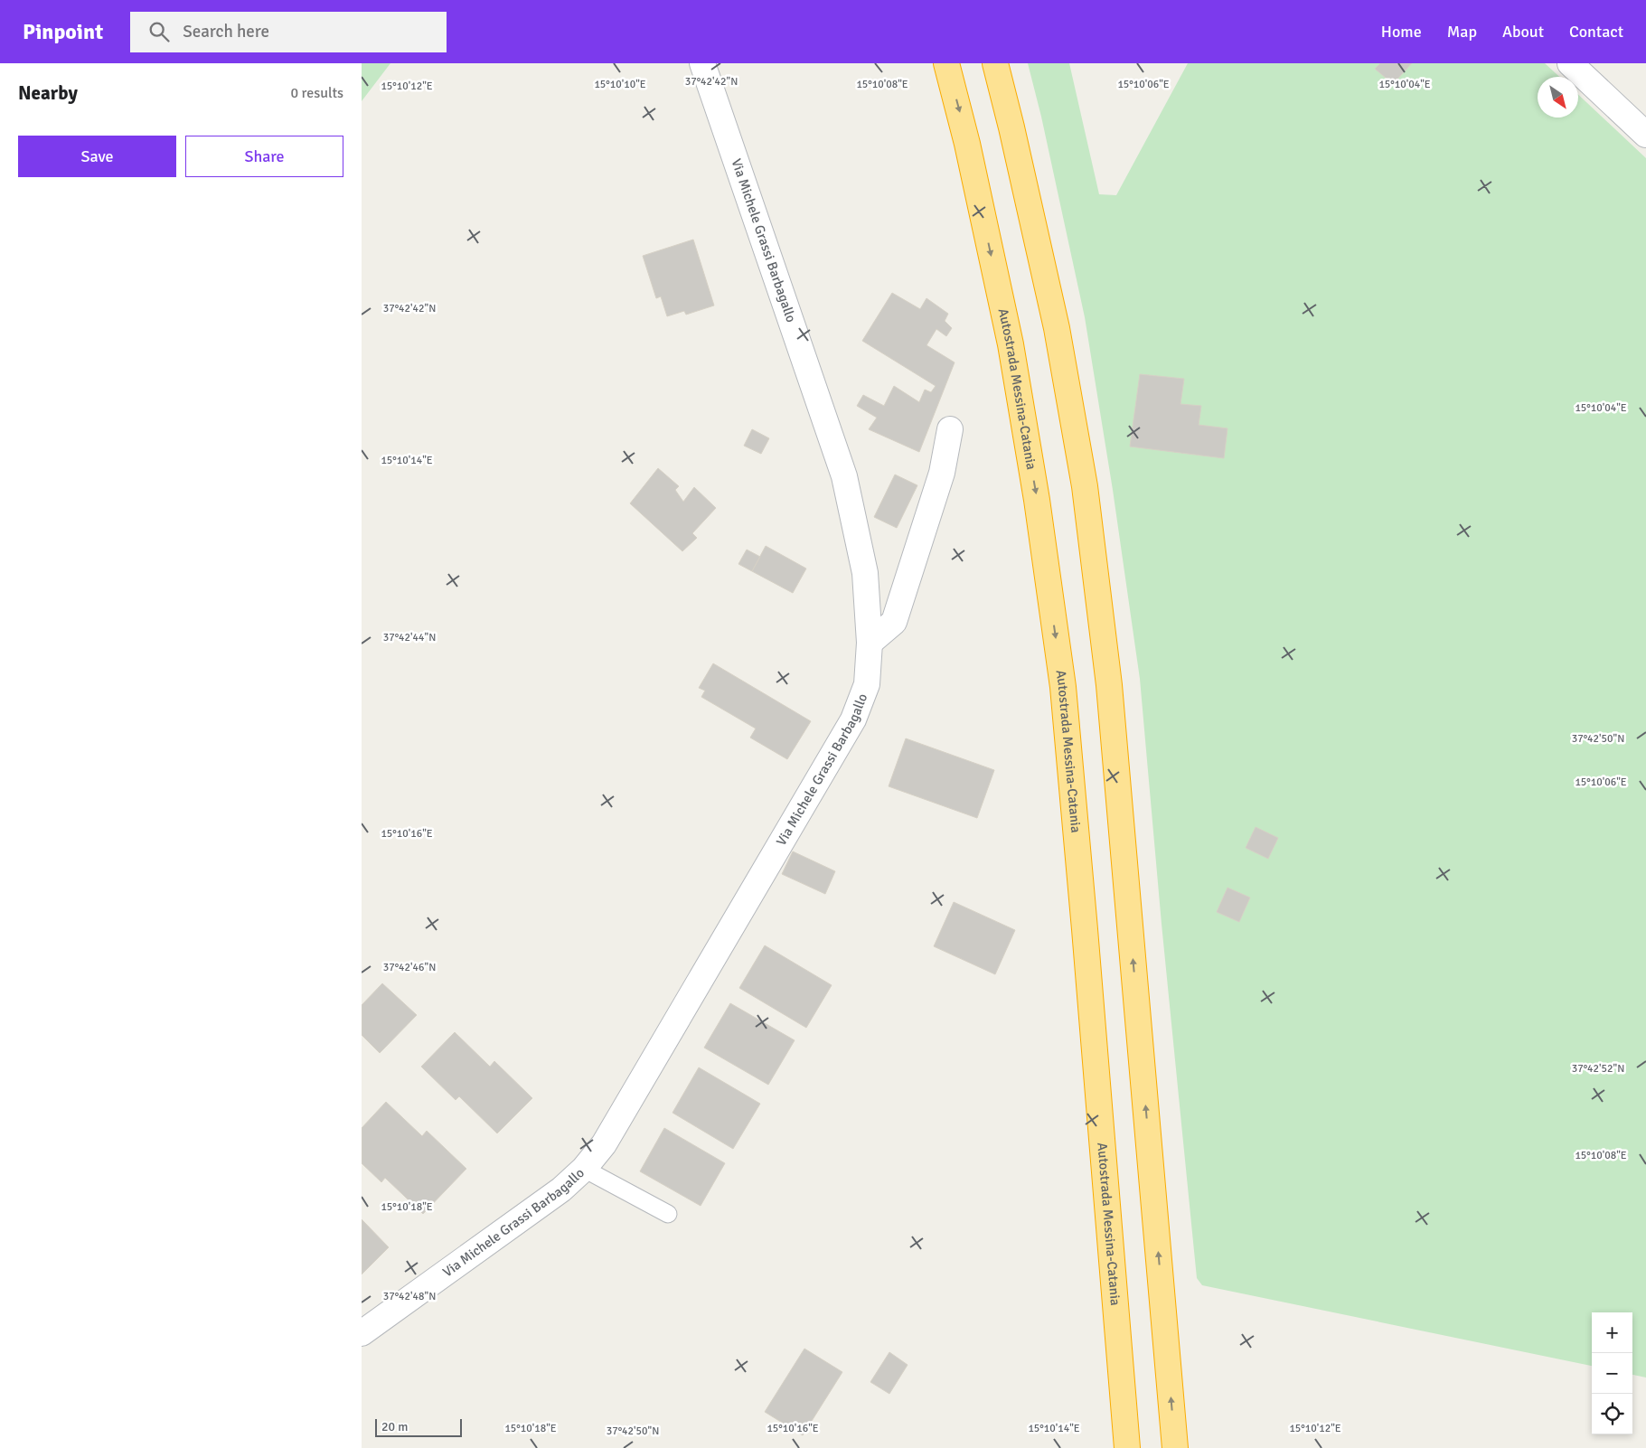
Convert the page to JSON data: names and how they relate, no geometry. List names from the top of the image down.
{
  "streets": {
    "highway": ["Autostrada Messina-Catania"],
    "street": ["Via Michele Grassi Barbagallo"]
  },
  "scale_bar": "20 m",
  "north": "bottom right",
  "page": {
    "header": "Pinpoint",
    "search": "Search here",
    "nav": [
      "Home",
      "Map",
      "About",
      "Contact"
    ],
    "heading": ["Nearby", "0 results"],
    "buttons": ["Save", "Share"],
    "map_buttons": ["+", "−"],
    "scale": "20 m"
  },
  "coordinates": [
    "37°42'42\"N",
    "15°10'10\"E",
    "15°10'08\"E",
    "15°10'04\"E",
    "15°10'06\"E",
    "15°10'12\"E",
    "15°10'14\"E",
    "37°42'44\"N",
    "37°42'50\"N",
    "15°10'16\"E",
    "37°42'46\"N",
    "37°42'52\"N",
    "15°10'18\"E",
    "37°42'48\"N"
  ]
}
